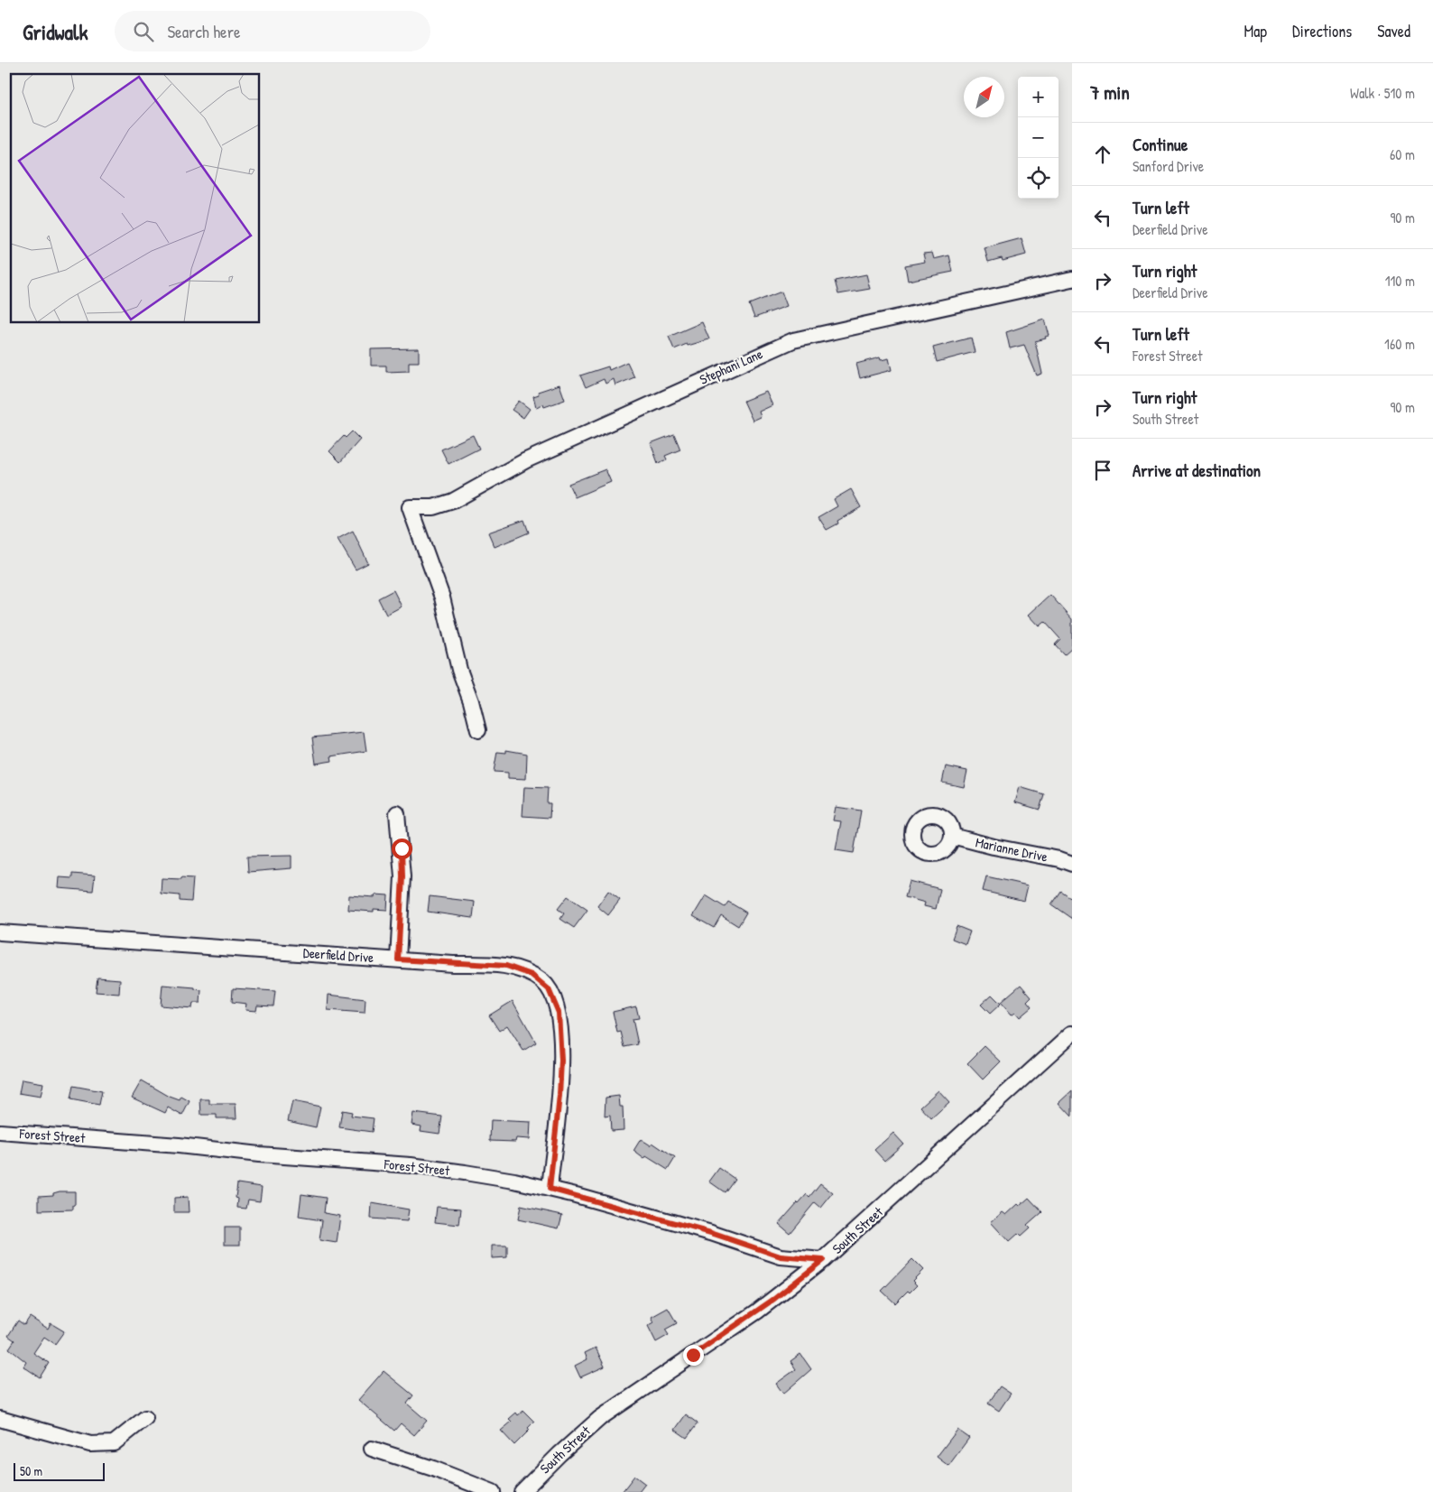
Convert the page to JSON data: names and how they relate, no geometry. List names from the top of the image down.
{
  "streets": {
    "street": [
      "Stephani Lane",
      "Marianne Drive",
      "Deerfield Drive",
      "Forest Street",
      "South Street"
    ]
  },
  "crossings": [
    ["Deerfield Drive", "Forest Street"],
    ["Forest Street", "South Street"]
  ],
  "scale_bar": "50 m",
  "north": "top right",
  "page": {
    "header": "Gridwalk",
    "search": "Search here",
    "nav": ["Map", "Directions", "Saved"],
    "heading": ["7 min", "Walk · 510 m"],
    "map_buttons": ["+", "−"],
    "list": [
      ["Continue", "Sanford Drive", "60 m"],
      ["Turn left", "Deerfield Drive", "90 m"],
      ["Turn right", "Deerfield Drive", "110 m"],
      ["Turn left", "Forest Street", "160 m"],
      ["Turn right", "South Street", "90 m"],
      "Arrive at destination"
    ],
    "scale": "50 m"
  }
}
